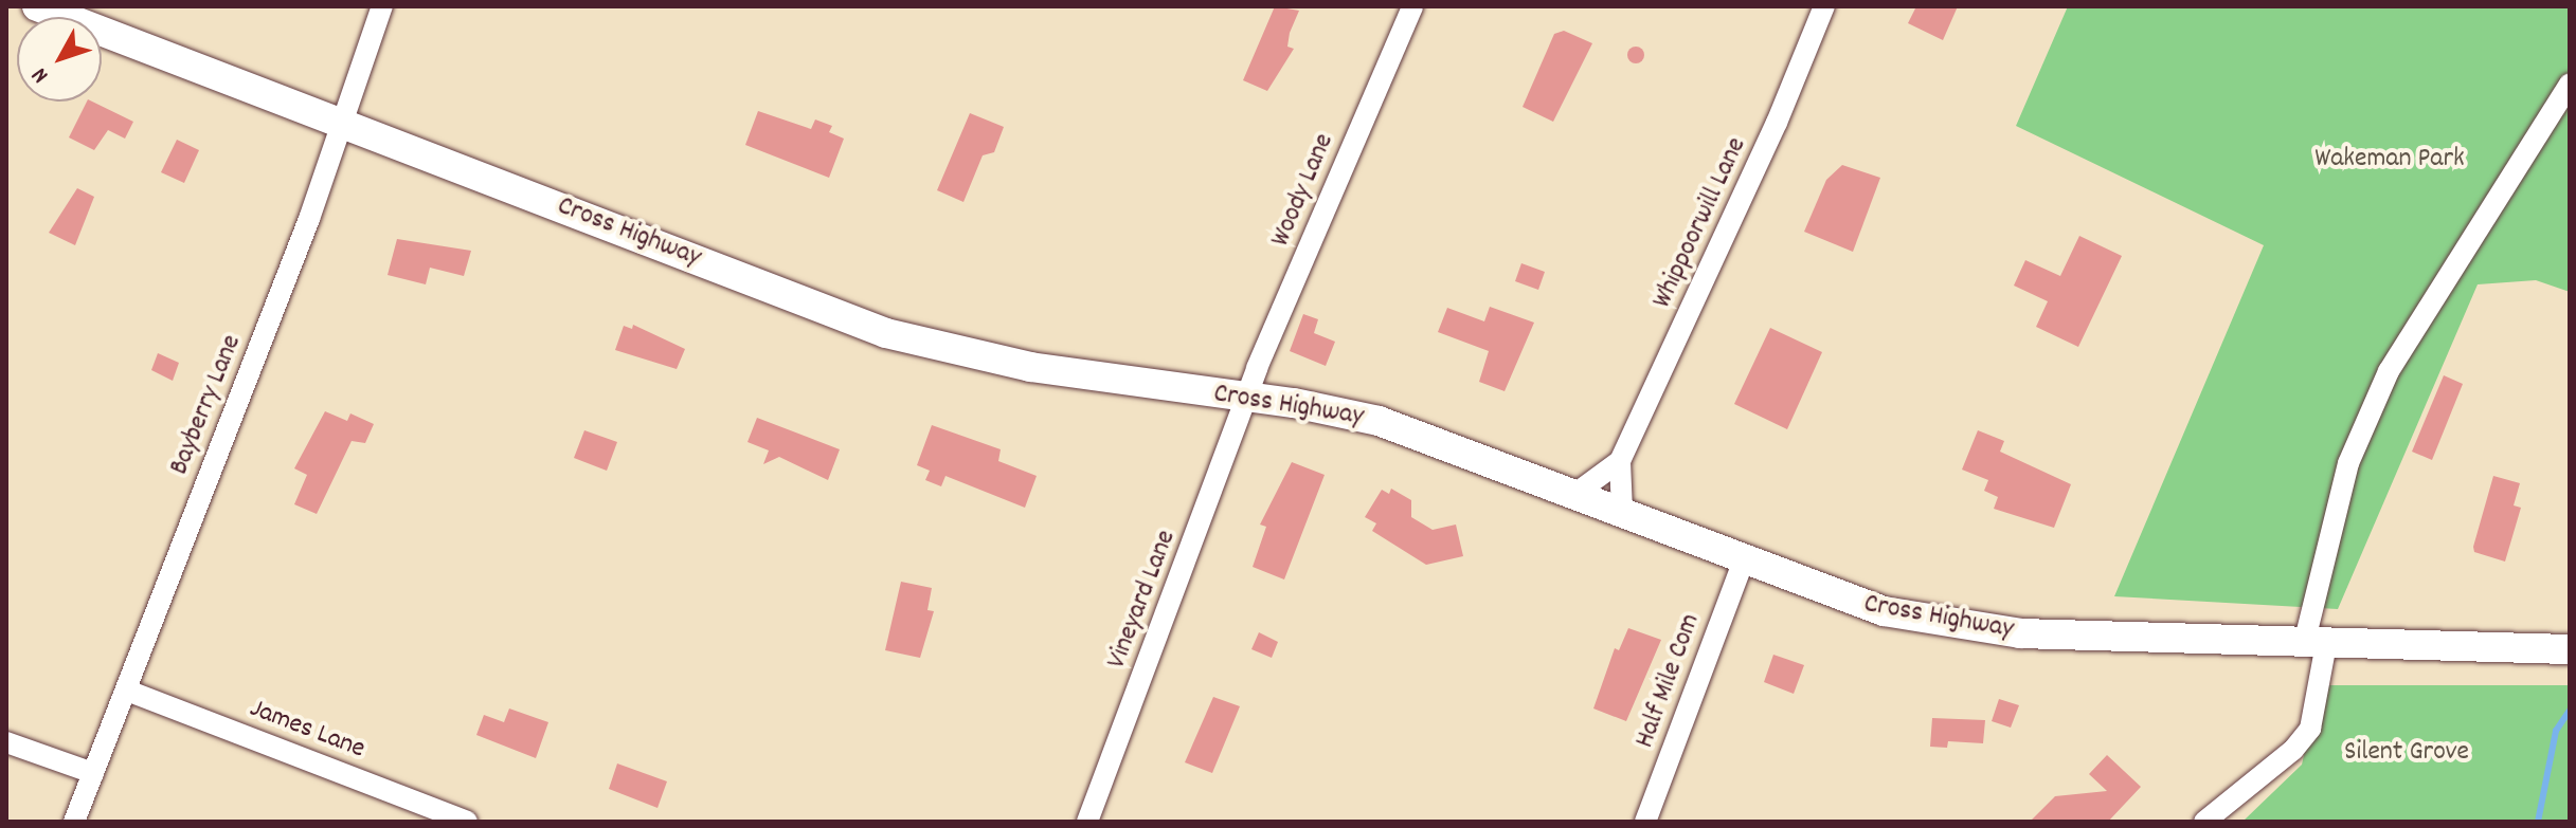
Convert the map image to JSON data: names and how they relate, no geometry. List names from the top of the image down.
{
  "streets": {
    "street": [
      "Woody Lane",
      "Whippoorwill Lane",
      "Cross Highway",
      "Bayberry Lane",
      "Vineyard Lane",
      "Half Mile Com",
      "James Lane"
    ]
  },
  "crossings": [
    ["Woody Lane", "Cross Highway"],
    ["Woody Lane", "Vineyard Lane"],
    ["Whippoorwill Lane", "Cross Highway"],
    ["Cross Highway", "Bayberry Lane"],
    ["Cross Highway", "Vineyard Lane"],
    ["Cross Highway", "Half Mile Com"],
    ["Bayberry Lane", "James Lane"]
  ],
  "parks": ["Wakeman Park", "Silent Grove"],
  "north": "bottom left"
}
